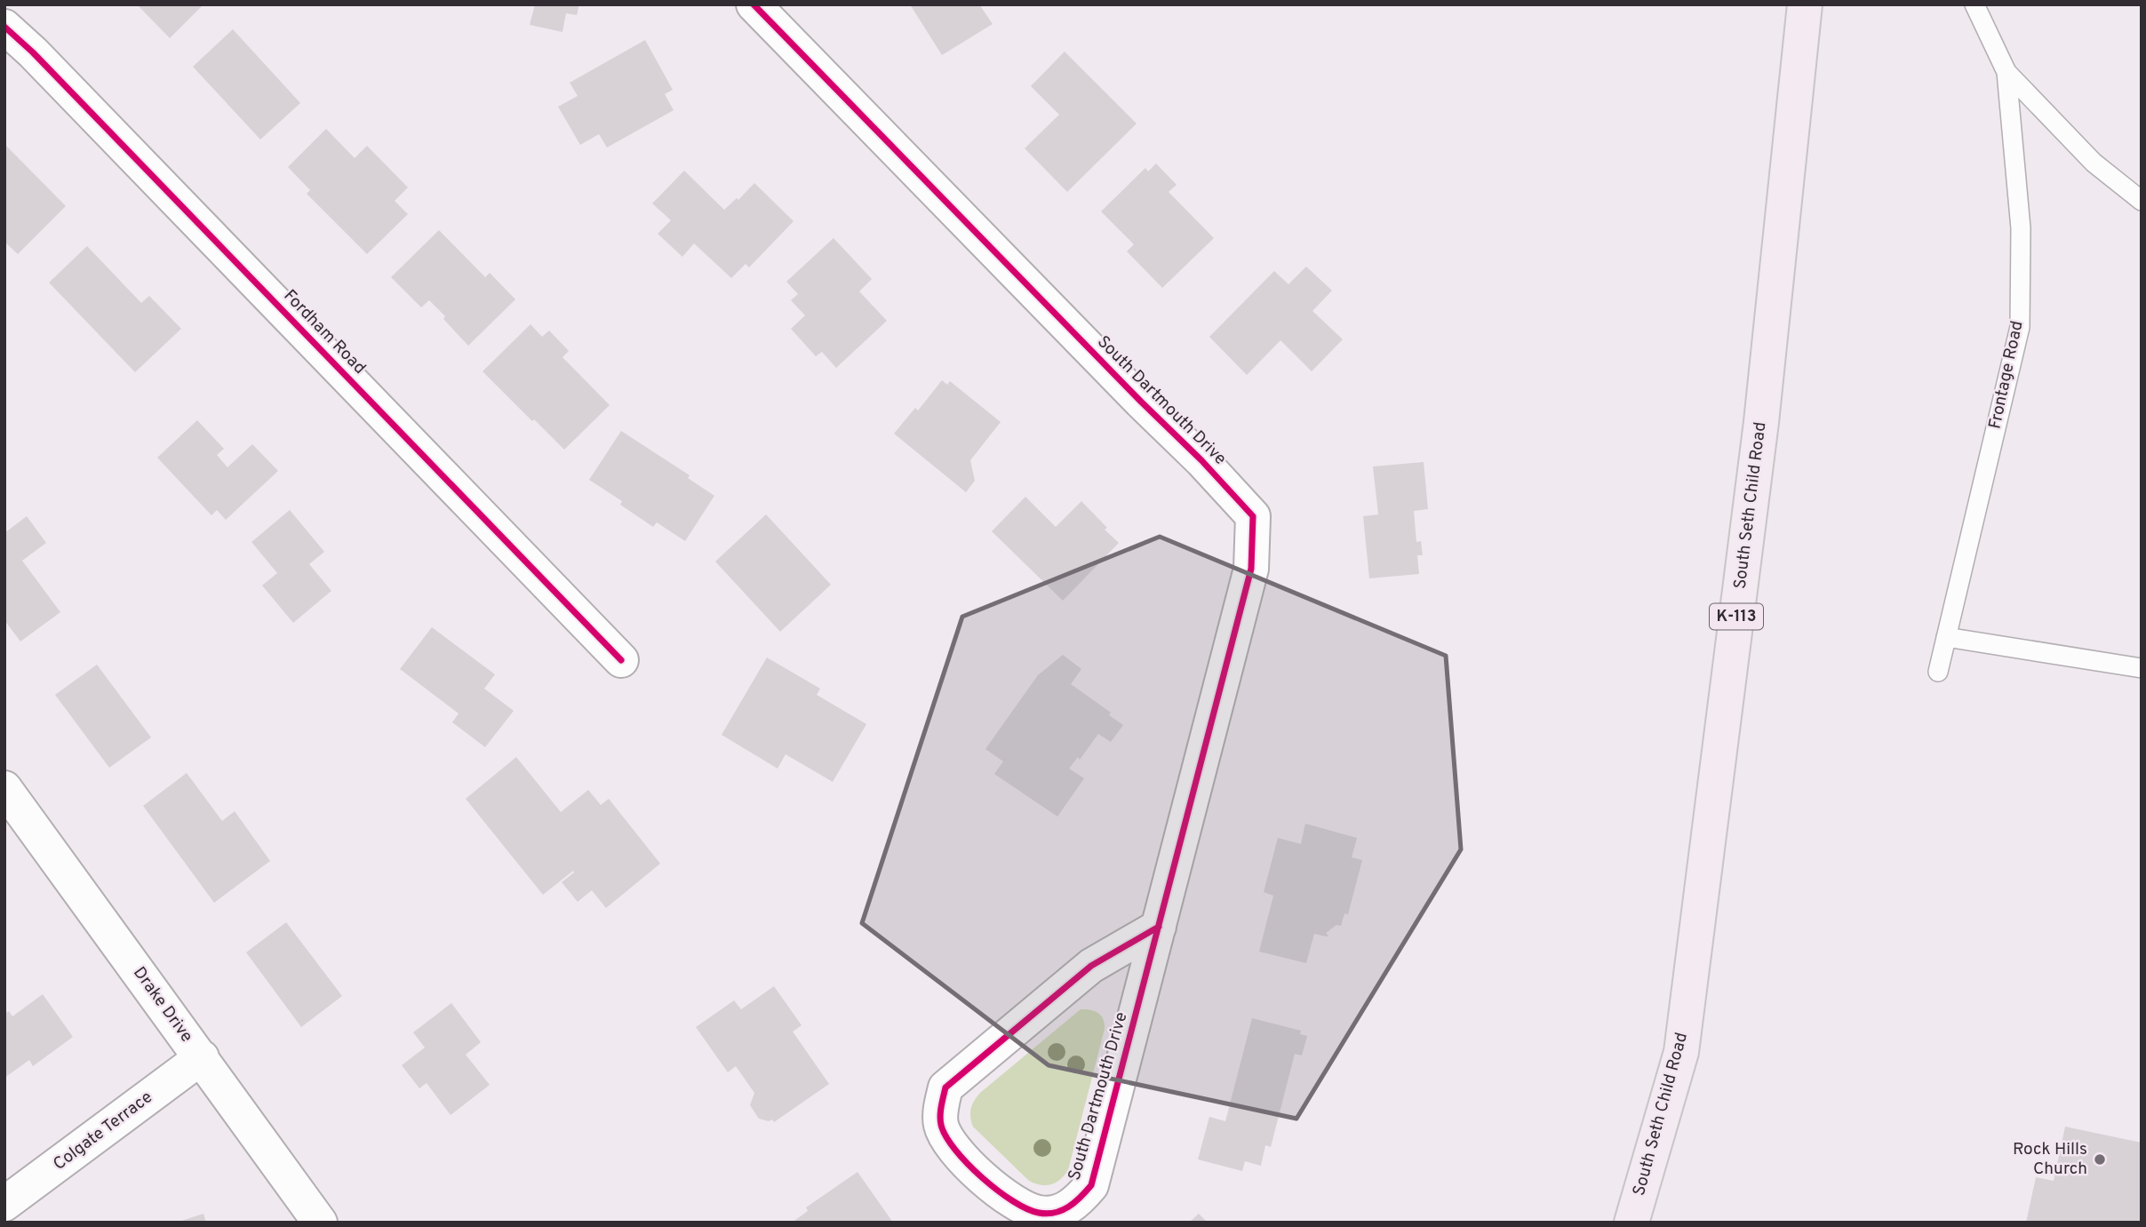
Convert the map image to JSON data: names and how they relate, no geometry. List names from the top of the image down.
{
  "streets": {
    "main road": ["South Seth Child Road", "K-113"],
    "street": [
      "Fordham Road",
      "South Dartmouth Drive",
      "Drake Drive",
      "Colgate Terrace"
    ],
    "lane": ["Frontage Road"]
  },
  "crossings": [
    ["Drake Drive", "Colgate Terrace"]
  ],
  "places": ["Rock Hills Church"]
}
